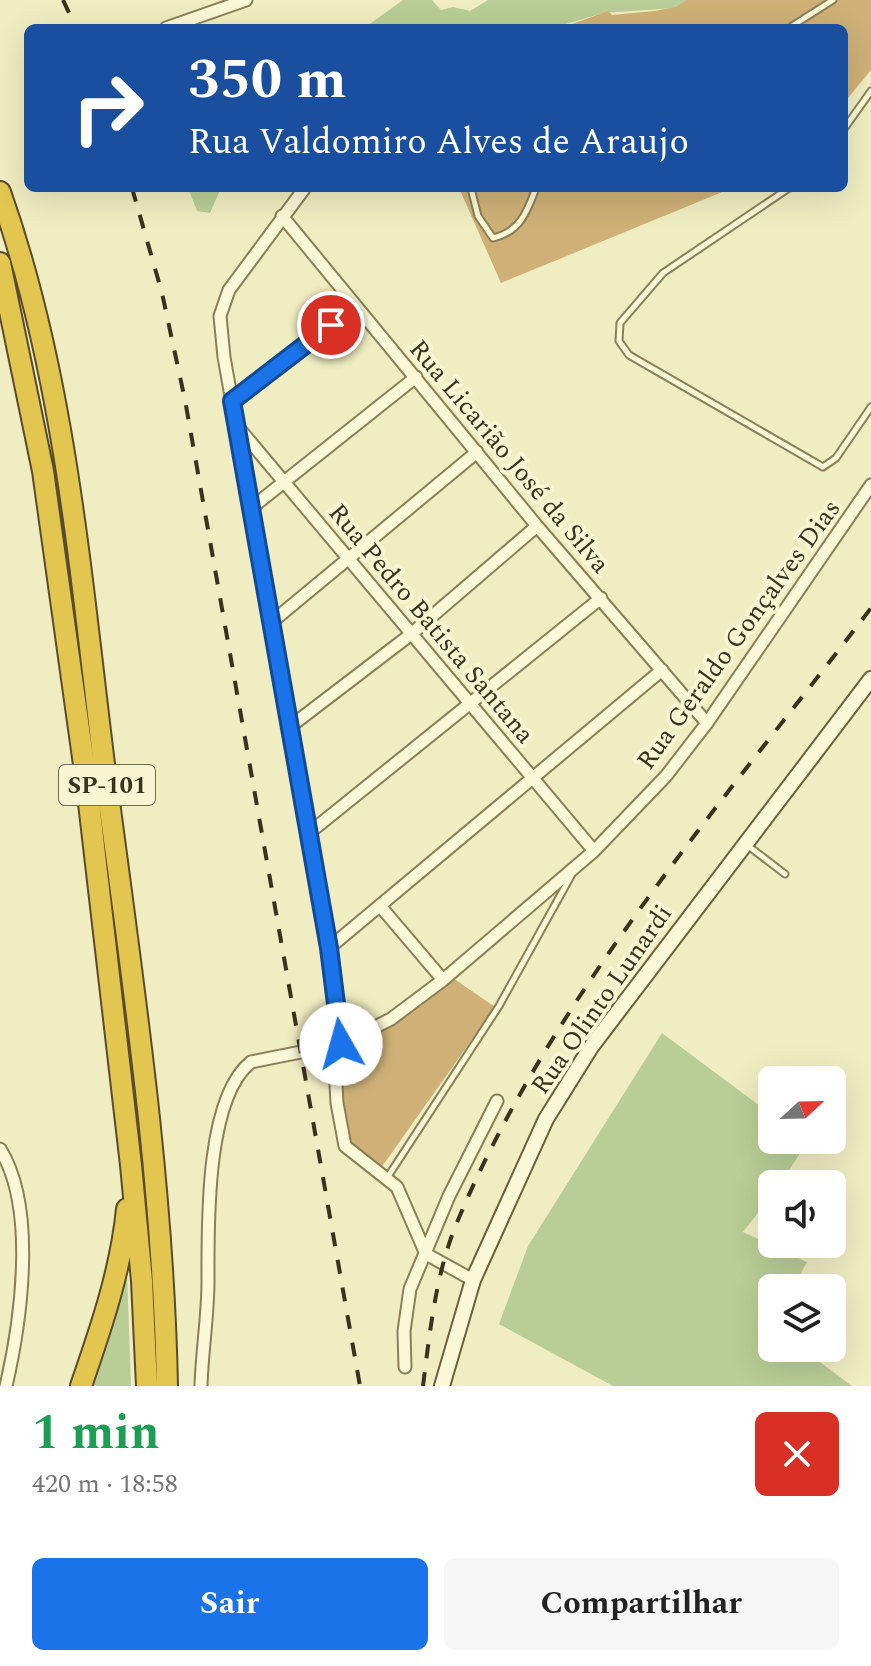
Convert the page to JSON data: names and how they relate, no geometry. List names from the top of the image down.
{
  "streets": {
    "highway": ["SP-101"],
    "street": [
      "Rua Licarião José da Silva",
      "Rua Pedro Batista Santana",
      "Rua Geraldo Gonçalves Dias",
      "Rua Olinto Lunardi"
    ]
  },
  "crossings": [
    ["Rua Licarião José da Silva", "Rua Geraldo Gonçalves Dias"],
    ["Rua Pedro Batista Santana", "Rua Geraldo Gonçalves Dias"]
  ],
  "north": "right",
  "page": {
    "turn": ["350 m", "Rua Valdomiro Alves de Araujo"],
    "heading": ["1 min", "420 m · 18:58"],
    "buttons": ["Sair", "Compartilhar"]
  }
}
